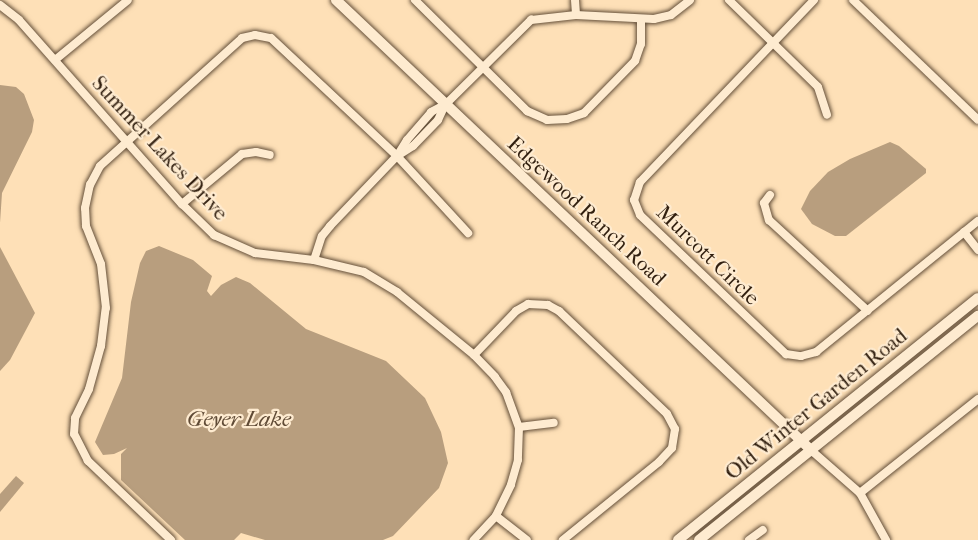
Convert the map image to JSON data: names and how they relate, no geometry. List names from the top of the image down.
{
  "streets": {
    "main road": ["Edgewood Ranch Road", "Old Winter Garden Road"],
    "street": ["Summer Lakes Drive", "Murcott Circle"]
  },
  "crossings": [
    ["Edgewood Ranch Road", "Old Winter Garden Road"]
  ],
  "water": ["Geyer Lake"]
}
